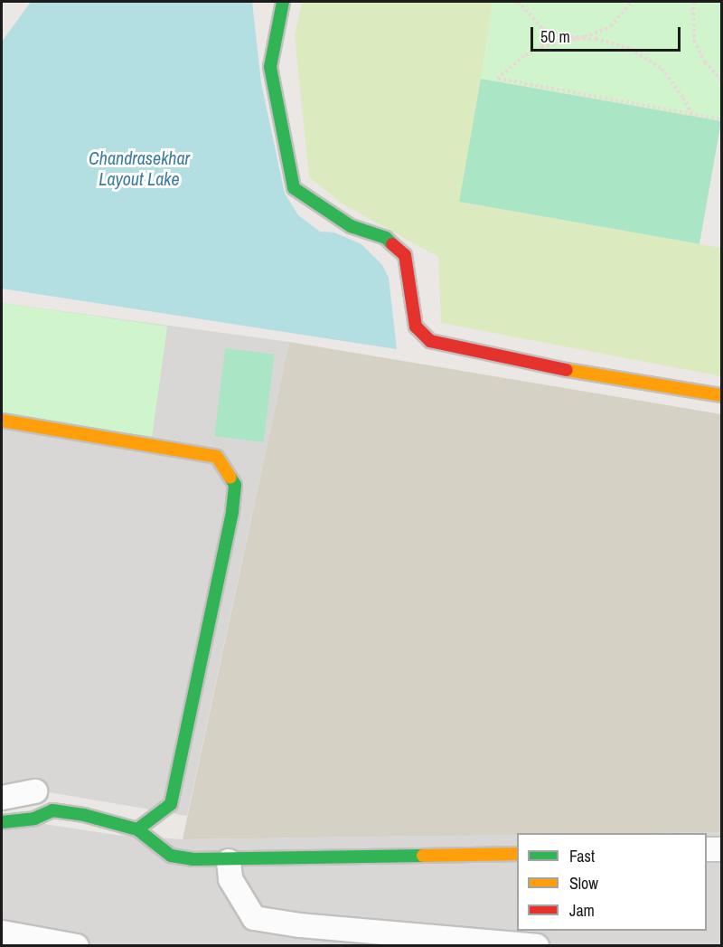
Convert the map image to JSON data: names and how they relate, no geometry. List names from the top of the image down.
{
  "water": ["Chandrasekhar Layout Lake"],
  "legend": ["Fast", "Slow", "Jam"],
  "scale_bar": "50 m"
}
